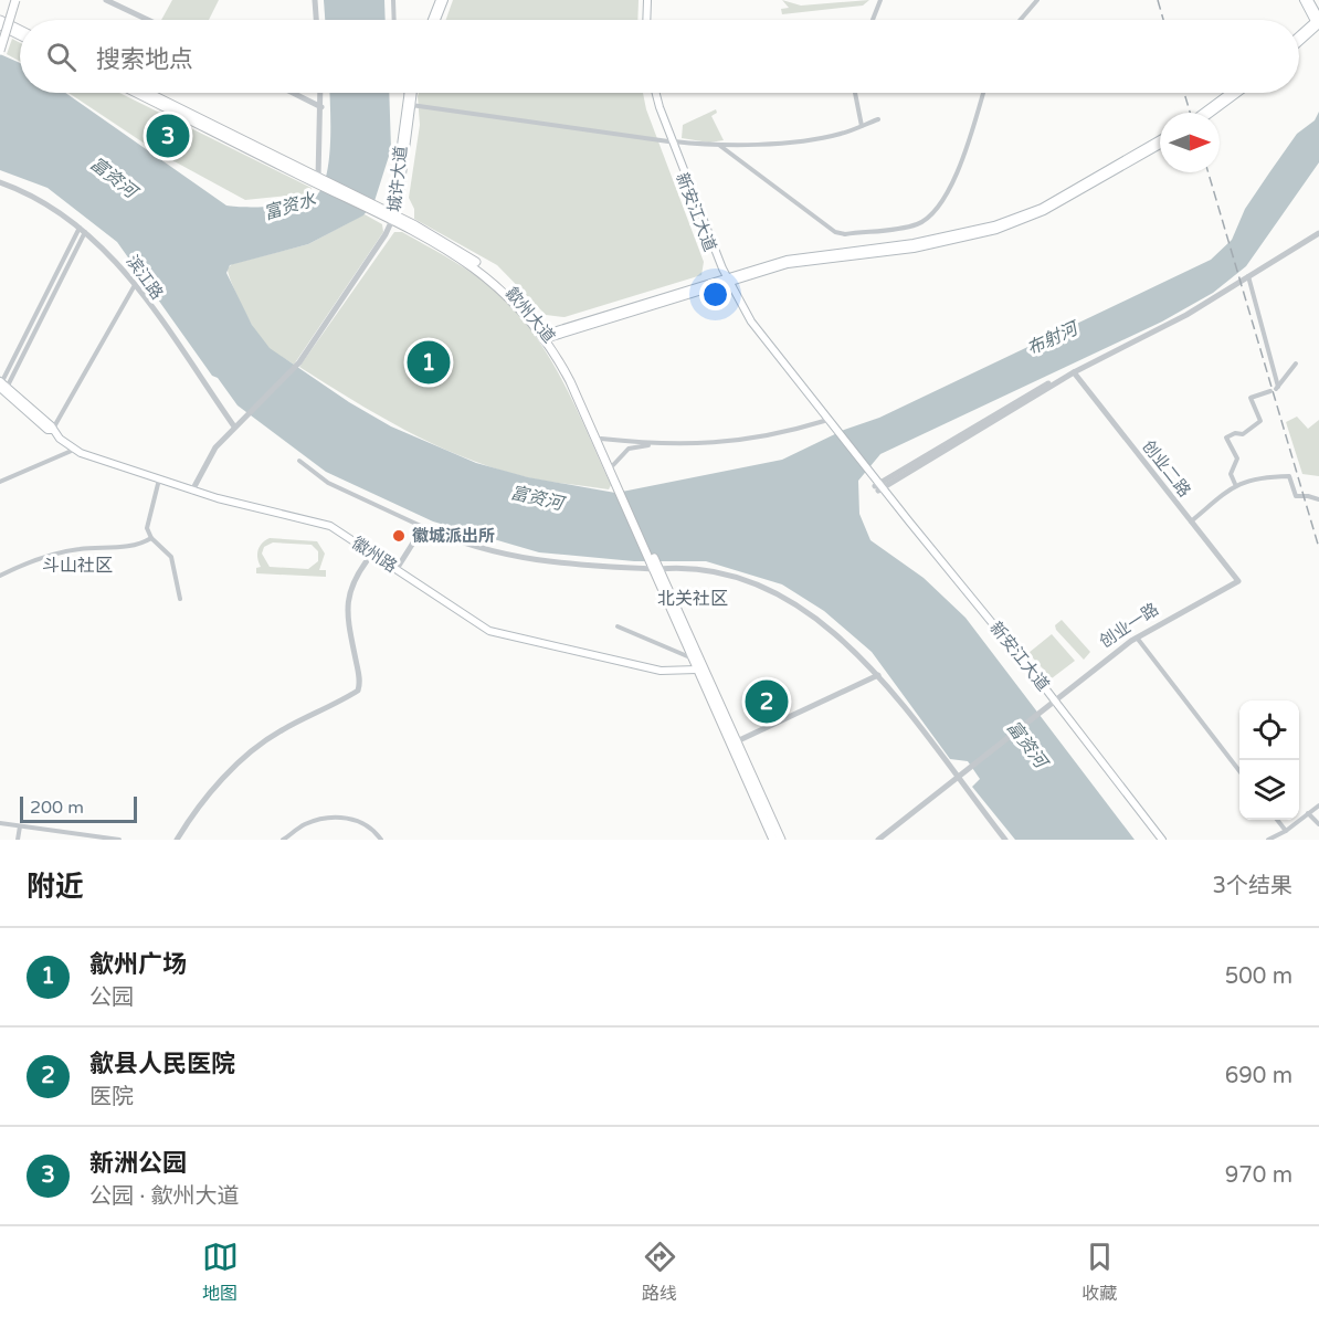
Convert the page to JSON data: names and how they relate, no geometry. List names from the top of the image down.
{
  "streets": {
    "main road": [
      "城许大道",
      "新安江大道",
      "歙州大道",
      "徽州路"
    ],
    "street": ["滨江路", "创业二路", "创业一路"]
  },
  "crossings": [
    ["城许大道", "歙州大道"],
    ["新安江大道", "创业一路"],
    ["创业二路", "创业一路"]
  ],
  "districts": ["斗山社区", "北关社区"],
  "water": ["富资河", "富资水", "布射河"],
  "places": ["徽城派出所"],
  "scale_bar": "200 m",
  "north": "right",
  "page": {
    "search": "搜索地点",
    "pins": ["3", "1", "2"],
    "scale": "200 m",
    "heading": ["附近", "3个结果"],
    "list": [
      {
        "mark": "1",
        "name": "歙州广场",
        "note": "公园",
        "value": "500 m"
      },
      {
        "mark": "2",
        "name": "歙县人民医院",
        "note": "医院",
        "value": "690 m"
      },
      {
        "mark": "3",
        "name": "新洲公园",
        "note": "公园 · 歙州大道",
        "value": "970 m"
      }
    ],
    "nav": ["地图", "路线", "收藏"]
  }
}
